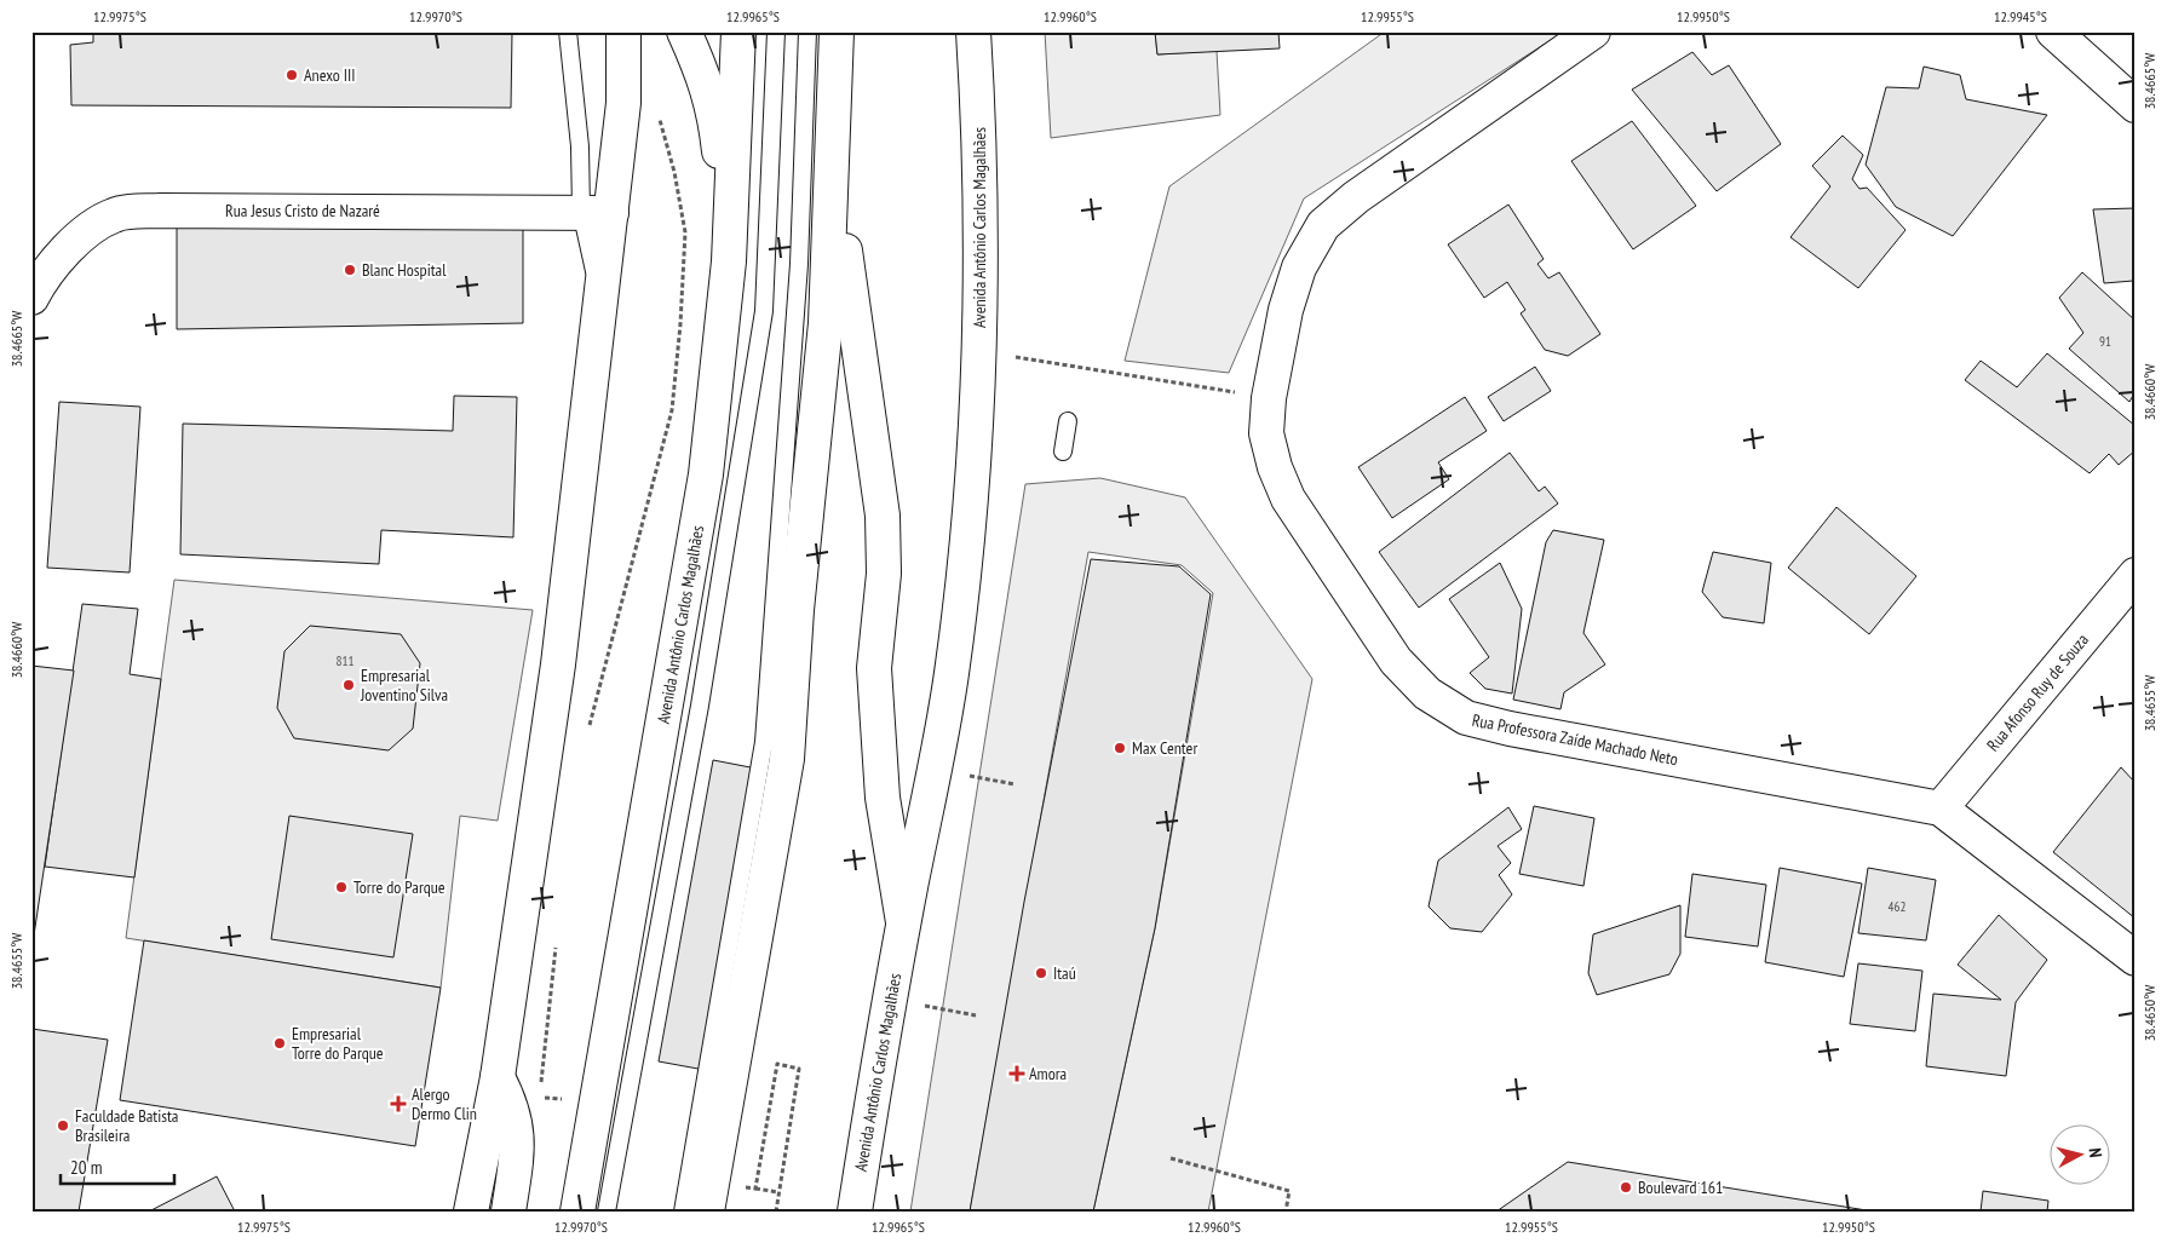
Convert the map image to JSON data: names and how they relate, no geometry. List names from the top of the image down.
{
  "streets": {
    "street": [
      "Rua Jesus Cristo de Nazaré",
      "Avenida Antônio Carlos Magalhães",
      "Rua Afonso Ruy de Souza",
      "Rua Professora Zaíde Machado Neto"
    ]
  },
  "crossings": [
    ["Rua Afonso Ruy de Souza", "Rua Professora Zaíde Machado Neto"]
  ],
  "places": {
    "other": [
      "Anexo III",
      "Blanc Hospital",
      "Empresarial Joventino Silva",
      "Max Center",
      "Torre do Parque",
      "Itaú",
      "Empresarial Torre do Parque",
      "Faculdade Batista Brasileira",
      "Boulevard 161"
    ],
    "health": ["Amora", "Alergo Dermo Clin"]
  },
  "house_numbers": ["91", "811", "462"],
  "scale_bar": "20 m",
  "north": "right",
  "coordinates": [
    "12.9975°S",
    "12.9970°S",
    "12.9965°S",
    "12.9960°S",
    "12.9955°S",
    "12.9950°S",
    "12.9945°S",
    "38.4665°W",
    "38.4660°W",
    "38.4655°W",
    "38.4650°W"
  ]
}
